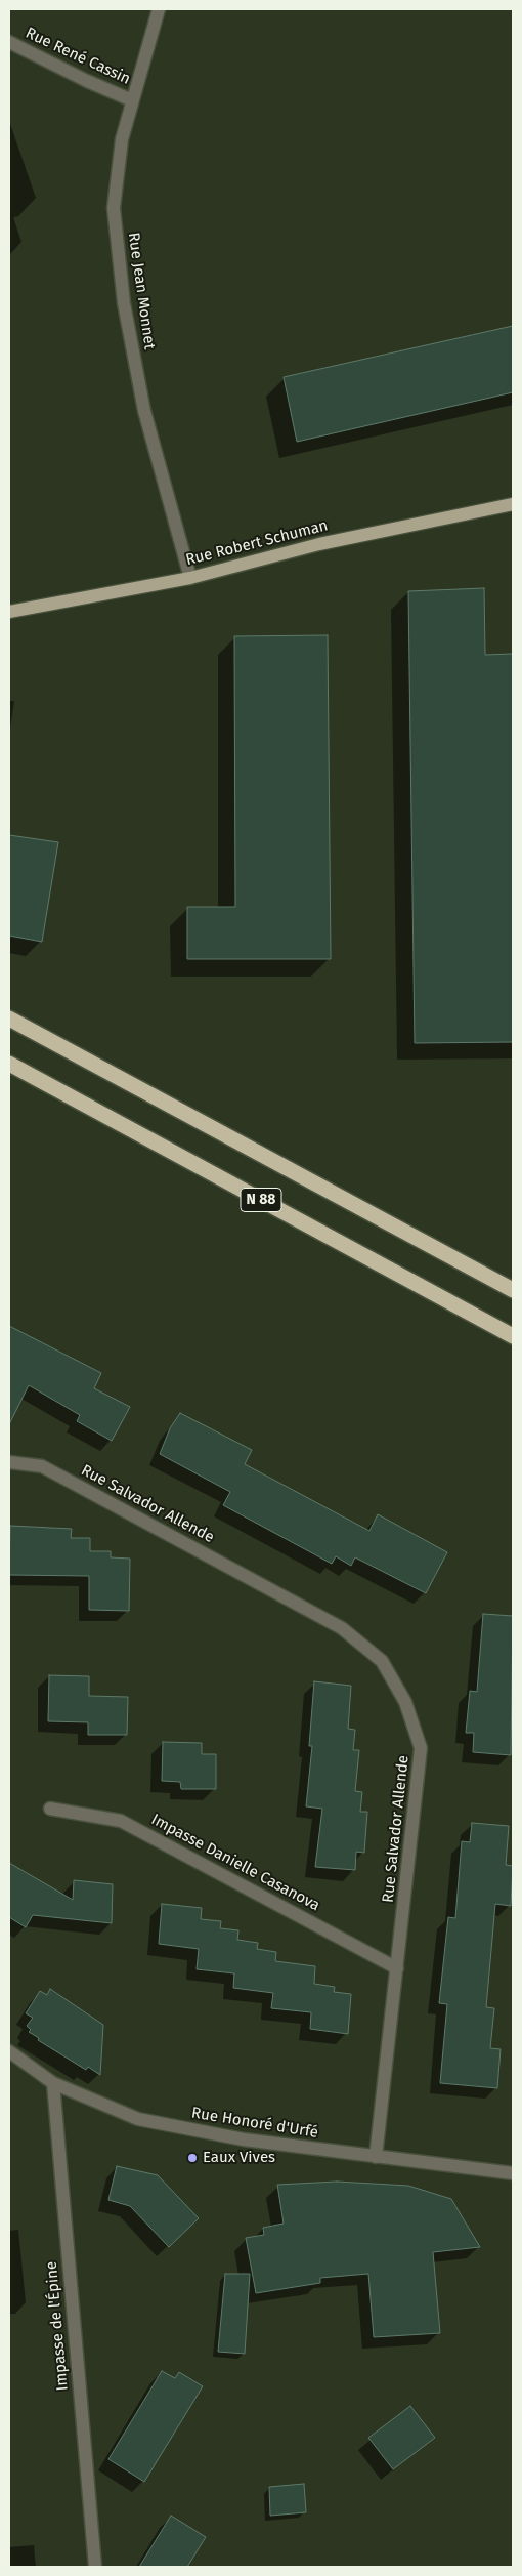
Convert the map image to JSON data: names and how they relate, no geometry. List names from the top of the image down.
{
  "streets": {
    "highway": ["N 88"],
    "main road": ["Rue Robert Schuman"],
    "street": [
      "Rue René Cassin",
      "Rue Jean Monnet",
      "Rue Salvador Allende",
      "Impasse Danielle Casanova",
      "Rue Honoré d'Urfé",
      "Impasse de l'Épine"
    ]
  },
  "crossings": [
    ["Rue René Cassin", "Rue Jean Monnet"],
    ["Rue Jean Monnet", "Rue Robert Schuman"],
    ["Rue Salvador Allende", "Impasse Danielle Casanova"],
    ["Rue Salvador Allende", "Rue Honoré d'Urfé"],
    ["Rue Honoré d'Urfé", "Impasse de l'Épine"]
  ],
  "places": ["Eaux Vives"]
}
